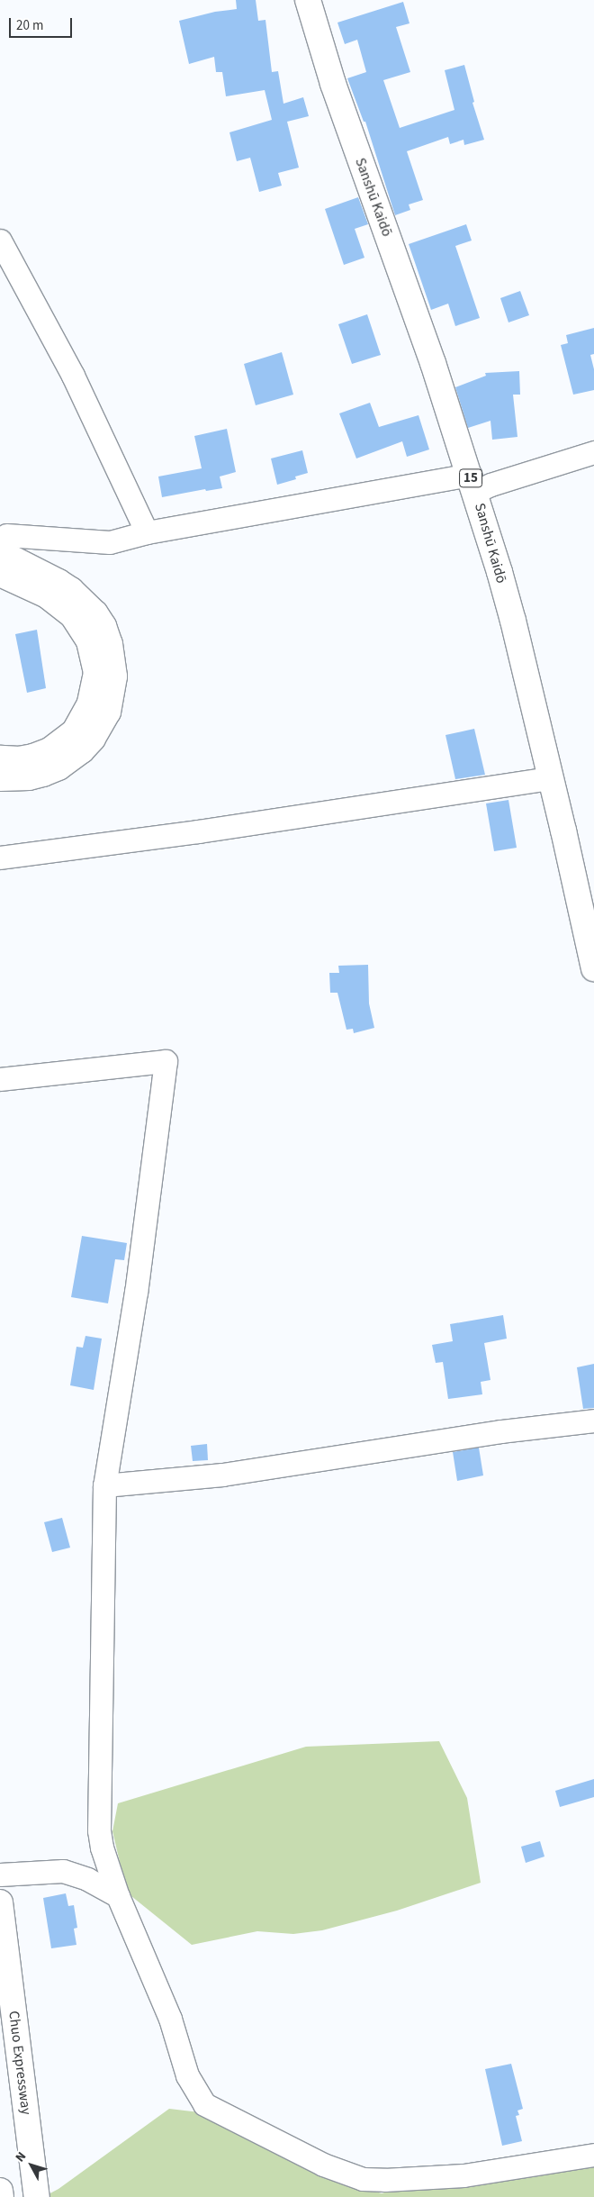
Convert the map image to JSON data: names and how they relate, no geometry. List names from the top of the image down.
{
  "streets": {
    "main road": ["Sanshū Kaidō", "15", "Chuo Expressway"]
  },
  "scale_bar": "20 m",
  "north": "top left"
}
